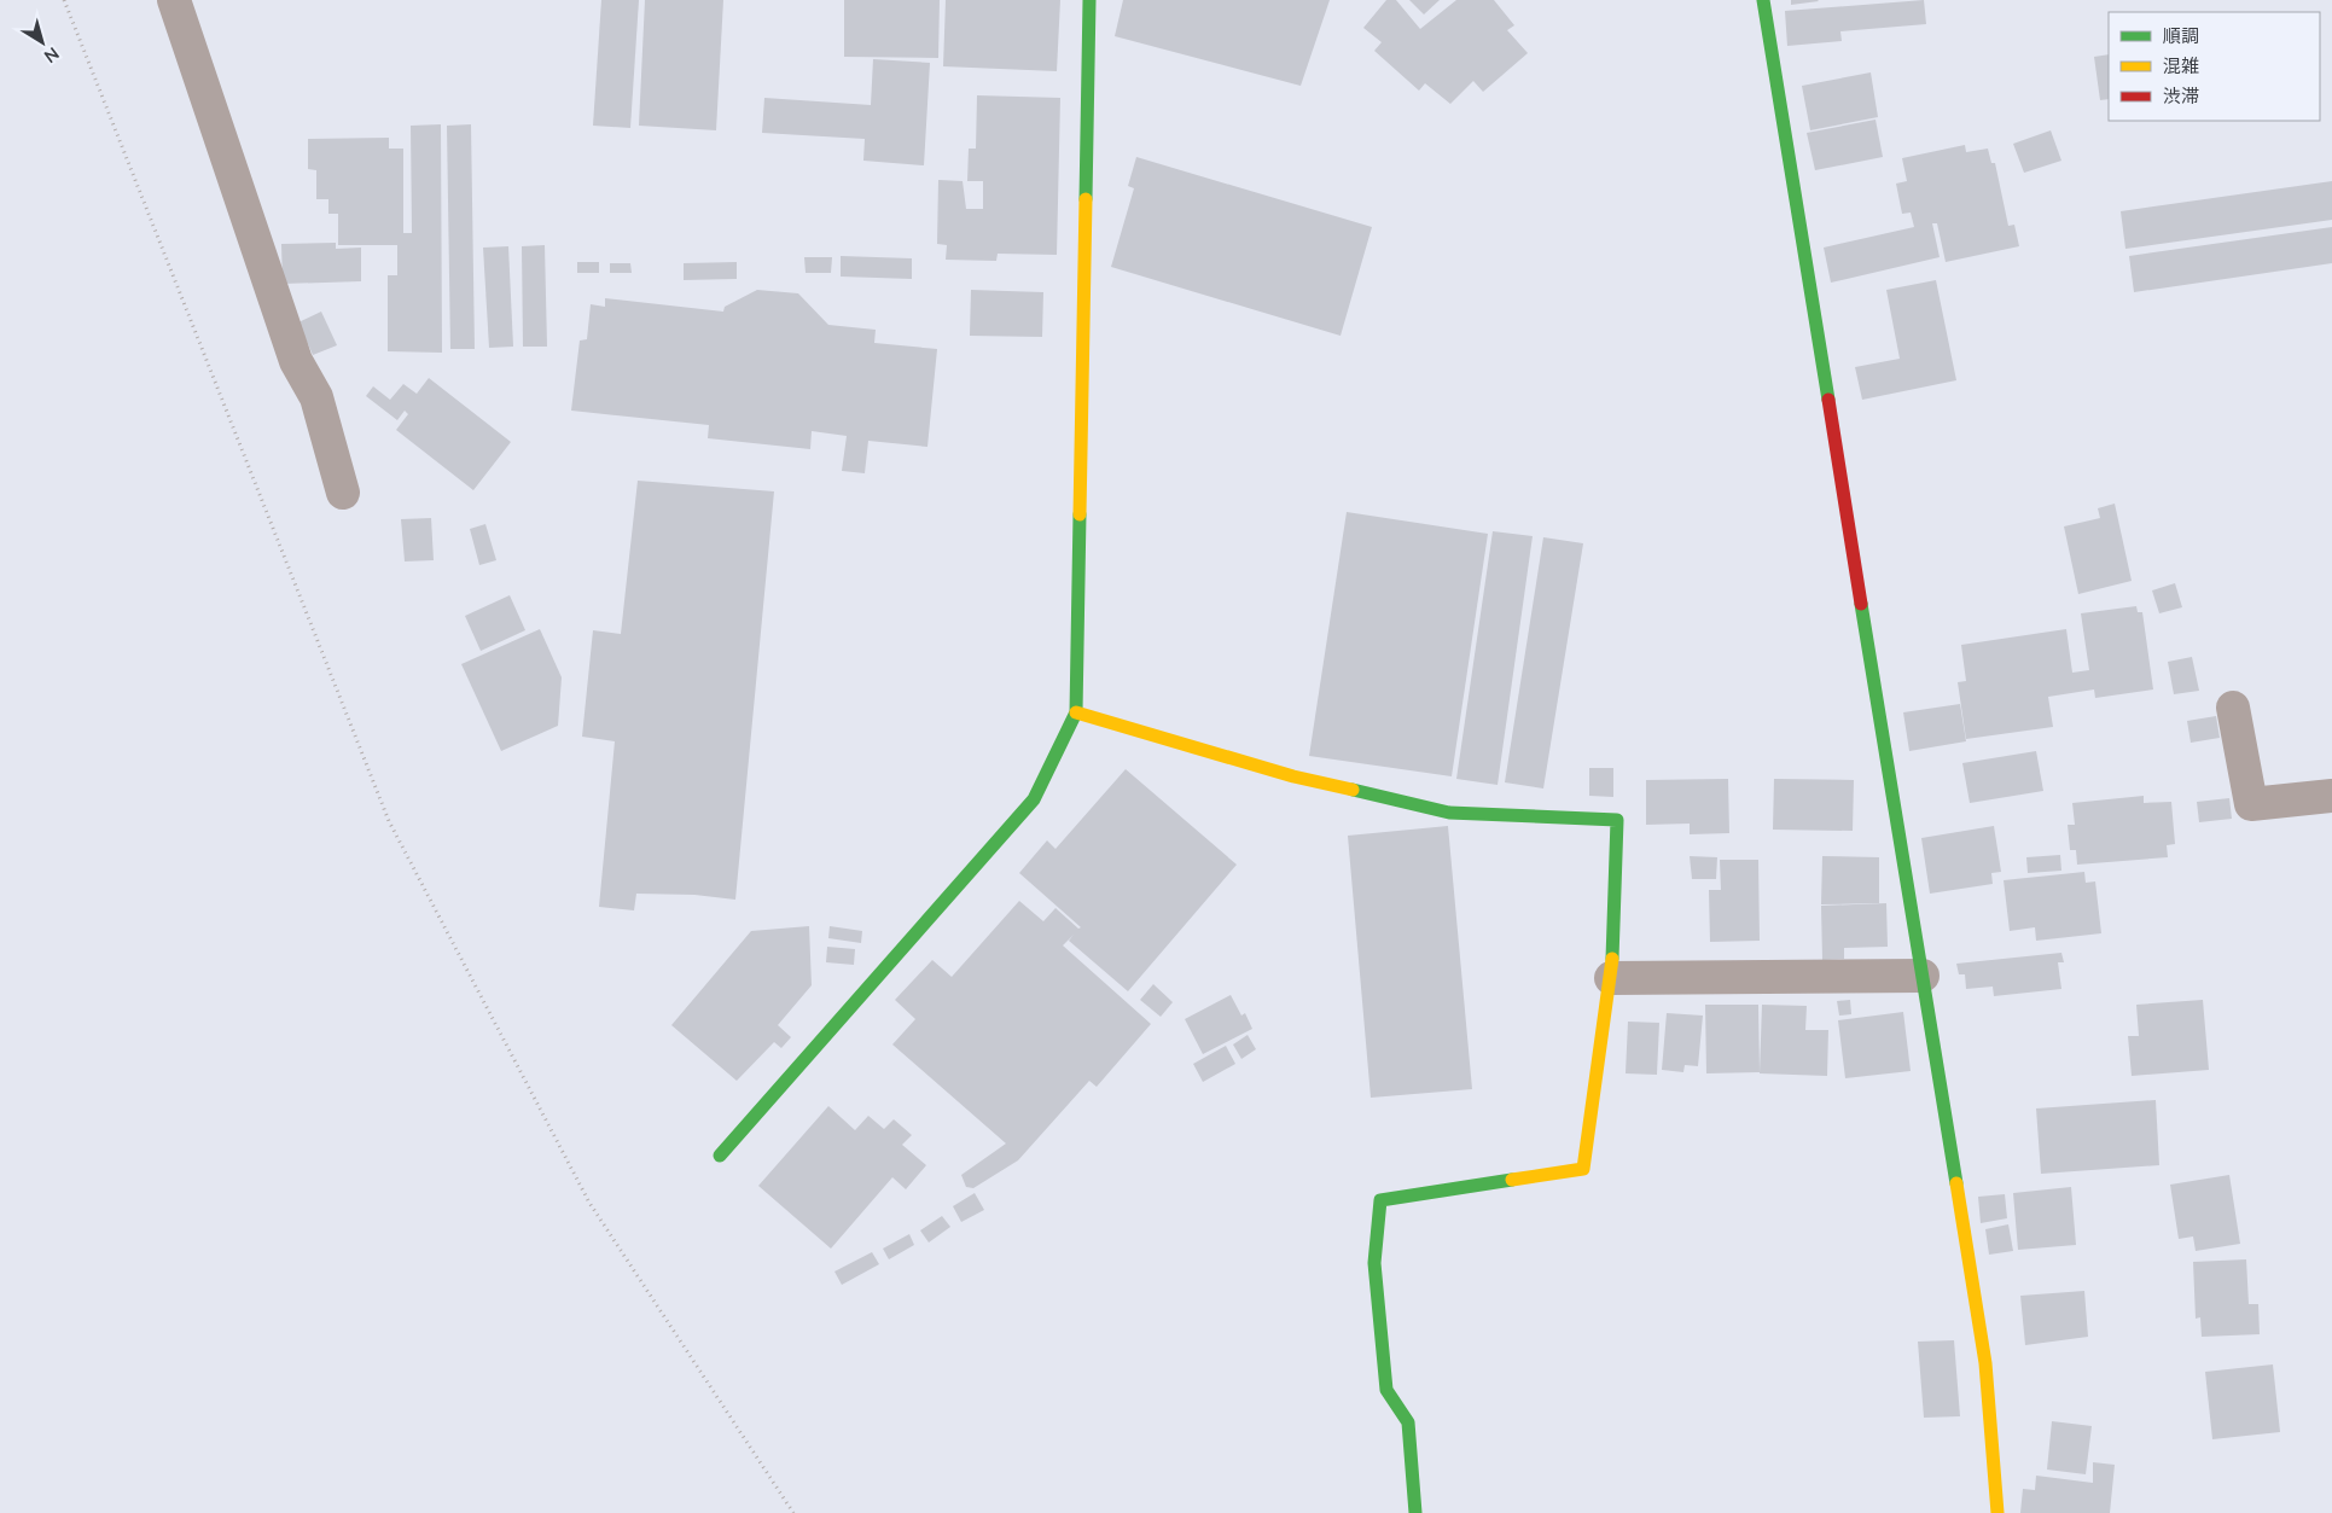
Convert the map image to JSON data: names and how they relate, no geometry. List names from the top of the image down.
{
  "legend": ["順調", "混雑", "渋滞"],
  "north": "bottom right"
}
